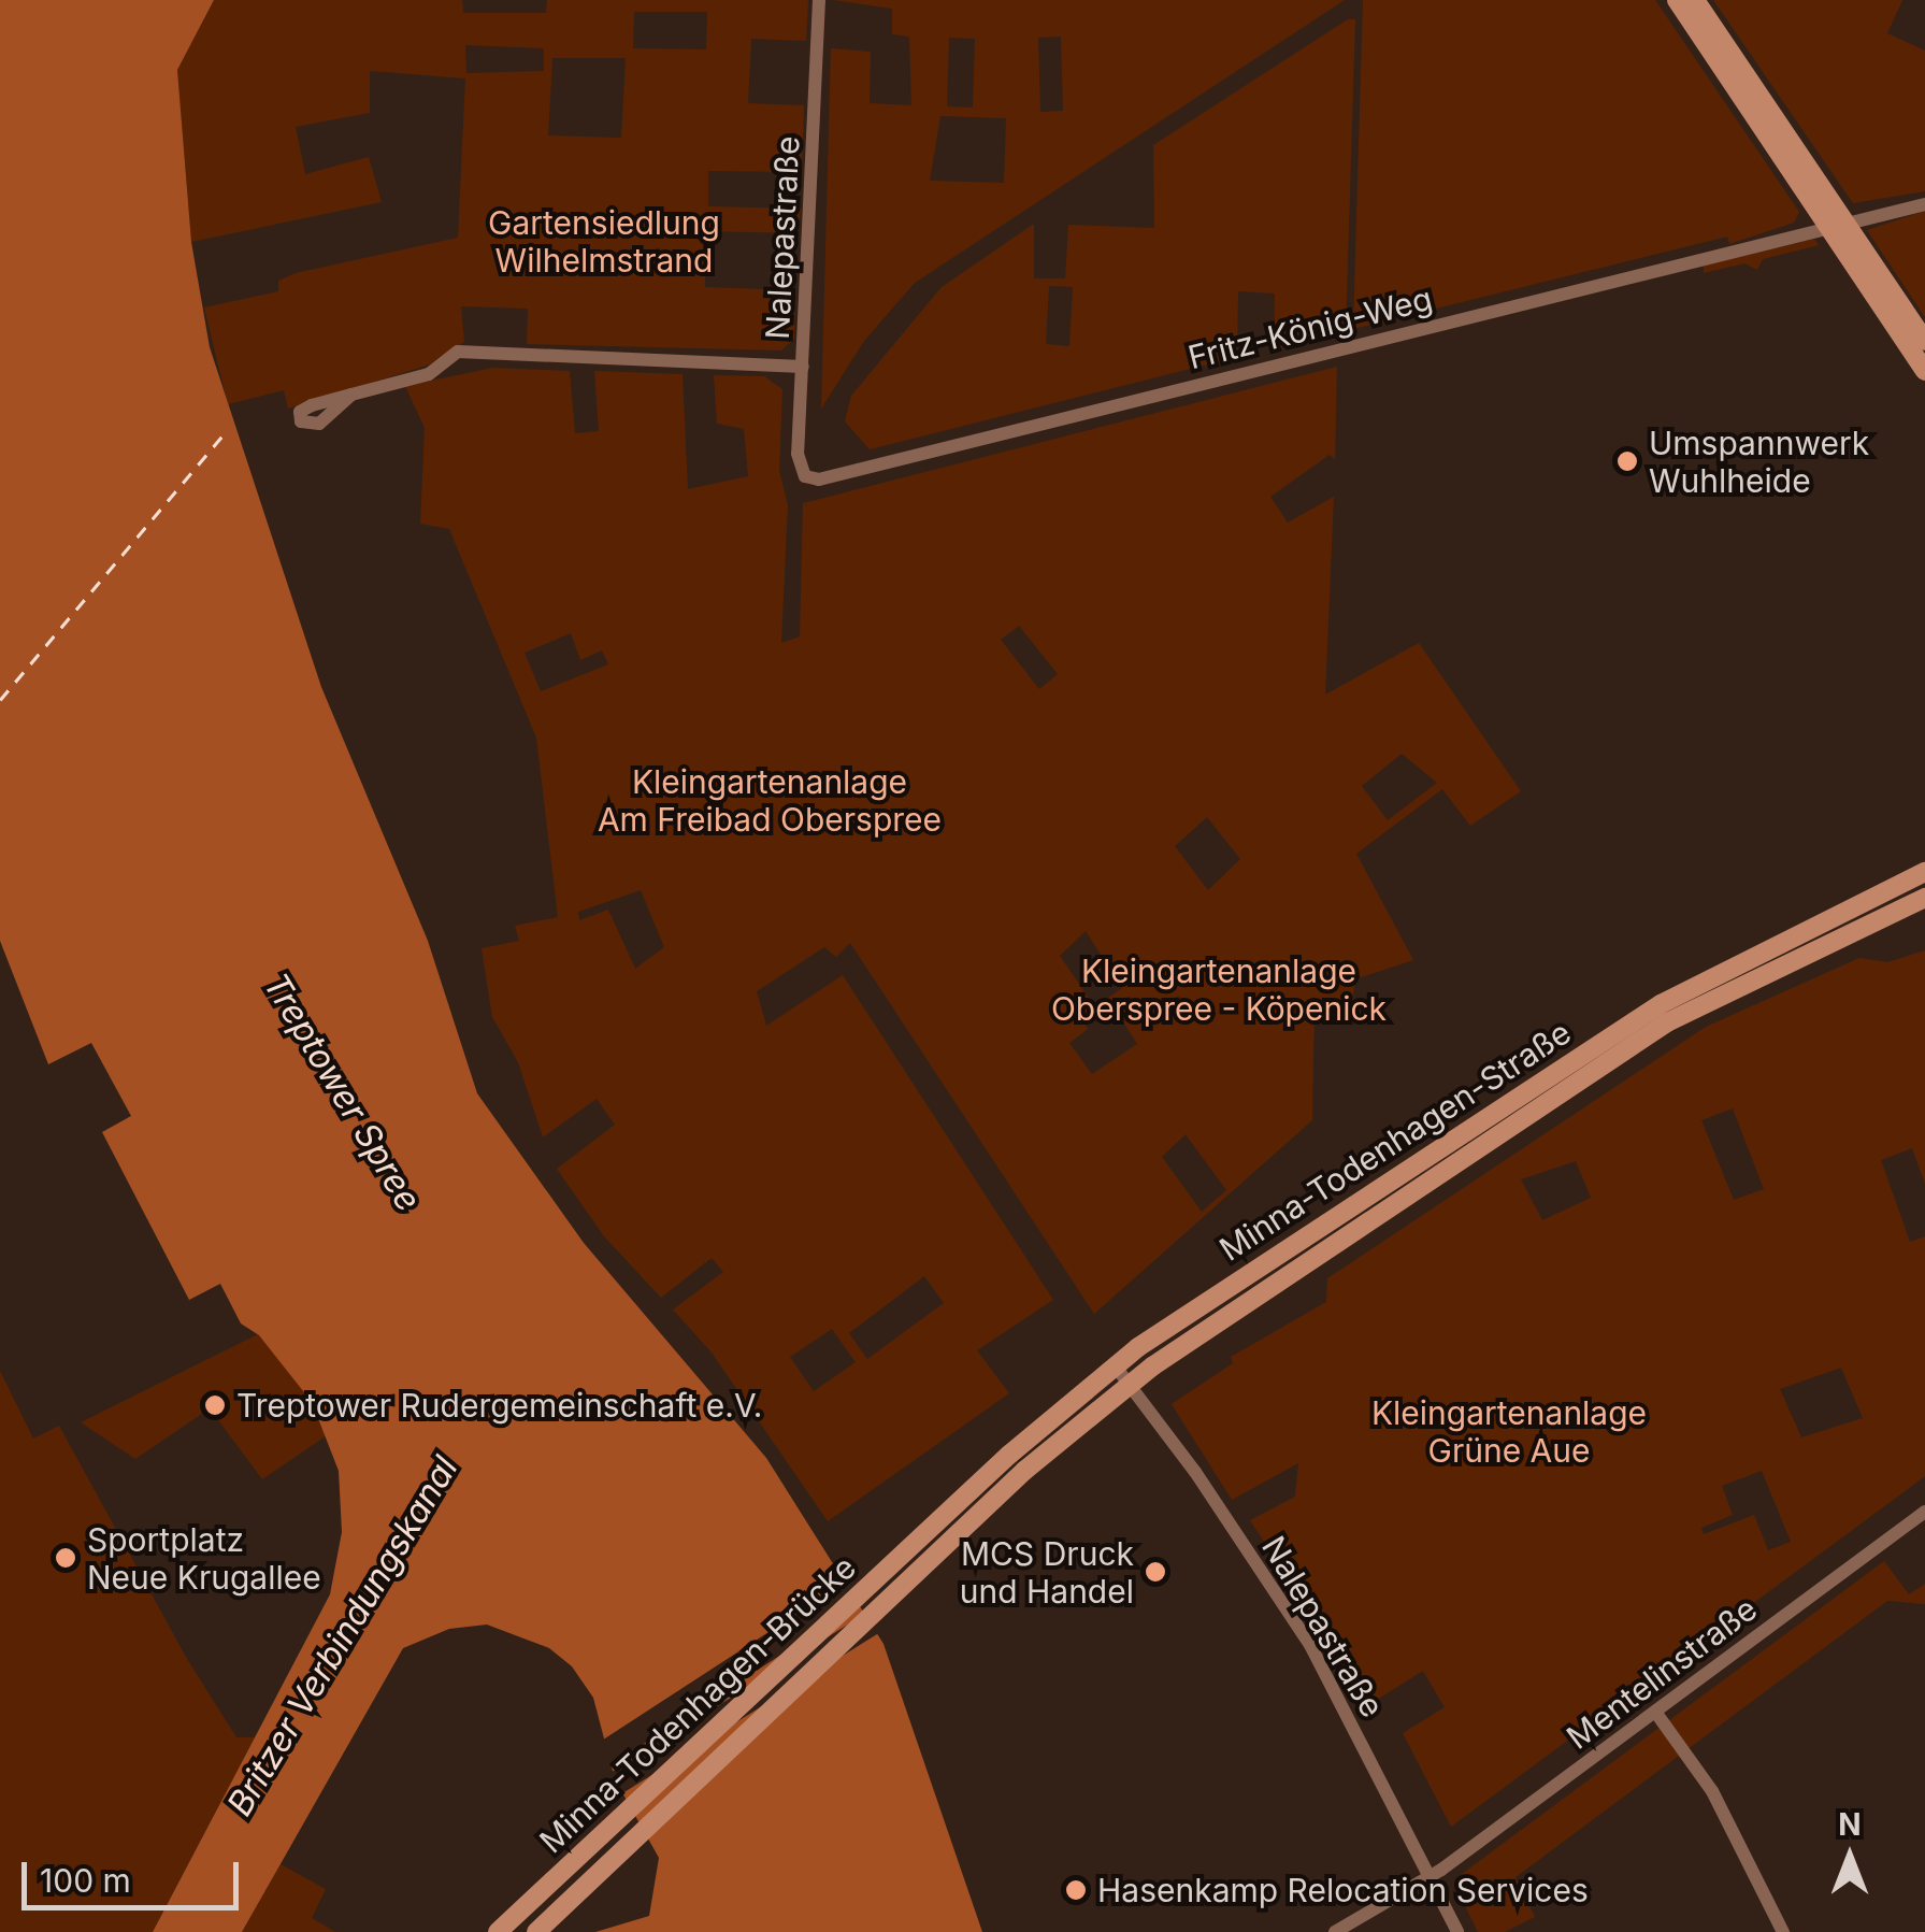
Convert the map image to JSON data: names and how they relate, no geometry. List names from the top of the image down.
{
  "streets": {
    "main road": ["Minna-Todenhagen-Straße", "Minna-Todenhagen-Brücke"],
    "street": ["Nalepastraße", "Fritz-König-Weg", "Mentelinstraße"]
  },
  "crossings": [
    ["Nalepastraße", "Fritz-König-Weg"],
    ["Nalepastraße", "Minna-Todenhagen-Straße"],
    ["Nalepastraße", "Mentelinstraße"],
    ["Minna-Todenhagen-Straße", "Minna-Todenhagen-Brücke"]
  ],
  "water": ["Treptower Spree", "Britzer Verbindungskanal"],
  "parks": [
    "Gartensiedlung Wilhelmstrand",
    "Kleingartenanlage Am Freibad Oberspree",
    "Kleingartenanlage Oberspree - Köpenick",
    "Kleingartenanlage Grüne Aue"
  ],
  "places": [
    "Umspannwerk Wuhlheide",
    "Treptower Rudergemeinschaft e.V.",
    "Sportplatz Neue Krugallee",
    "MCS Druck und Handel",
    "Hasenkamp Relocation Services"
  ],
  "scale_bar": "100 m",
  "north": "top"
}
